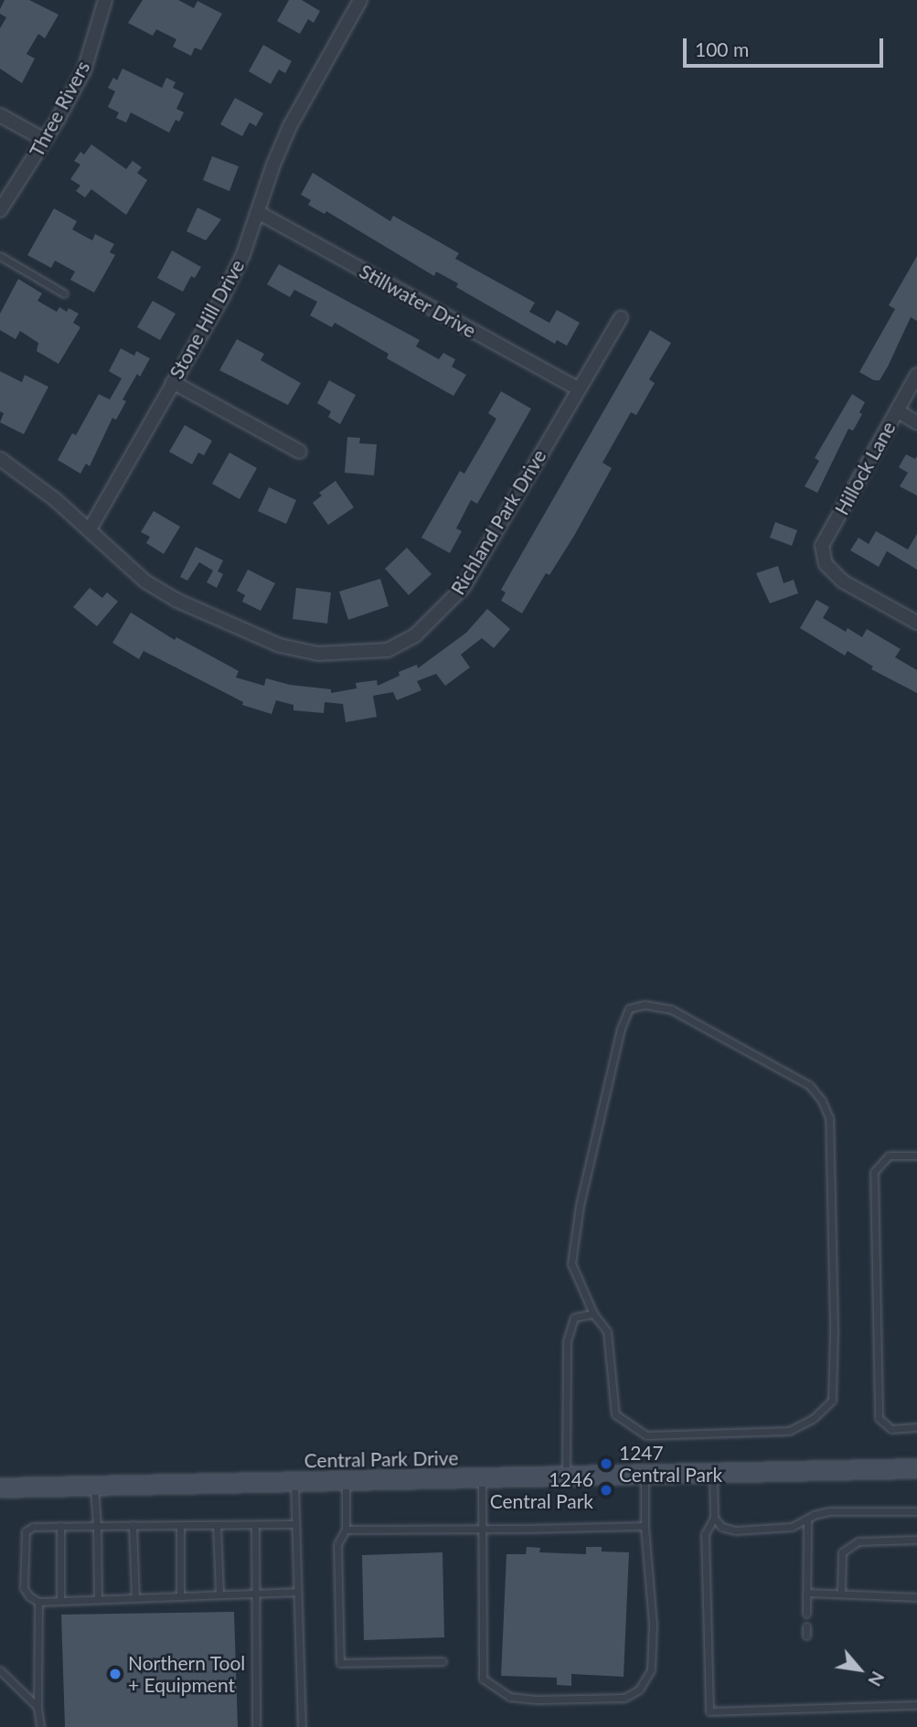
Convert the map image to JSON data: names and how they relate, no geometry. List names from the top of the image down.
{
  "streets": {
    "street": [
      "Three Rivers",
      "Stillwater Drive",
      "Stone Hill Drive",
      "Hillock Lane",
      "Richland Park Drive",
      "Central Park Drive"
    ]
  },
  "crossings": [
    ["Stillwater Drive", "Stone Hill Drive"],
    ["Stillwater Drive", "Richland Park Drive"],
    ["Stone Hill Drive", "Richland Park Drive"]
  ],
  "places": ["1247 Central Park", "1246 Central Park", "Northern Tool + Equipment"],
  "scale_bar": "100 m",
  "north": "bottom right"
}
